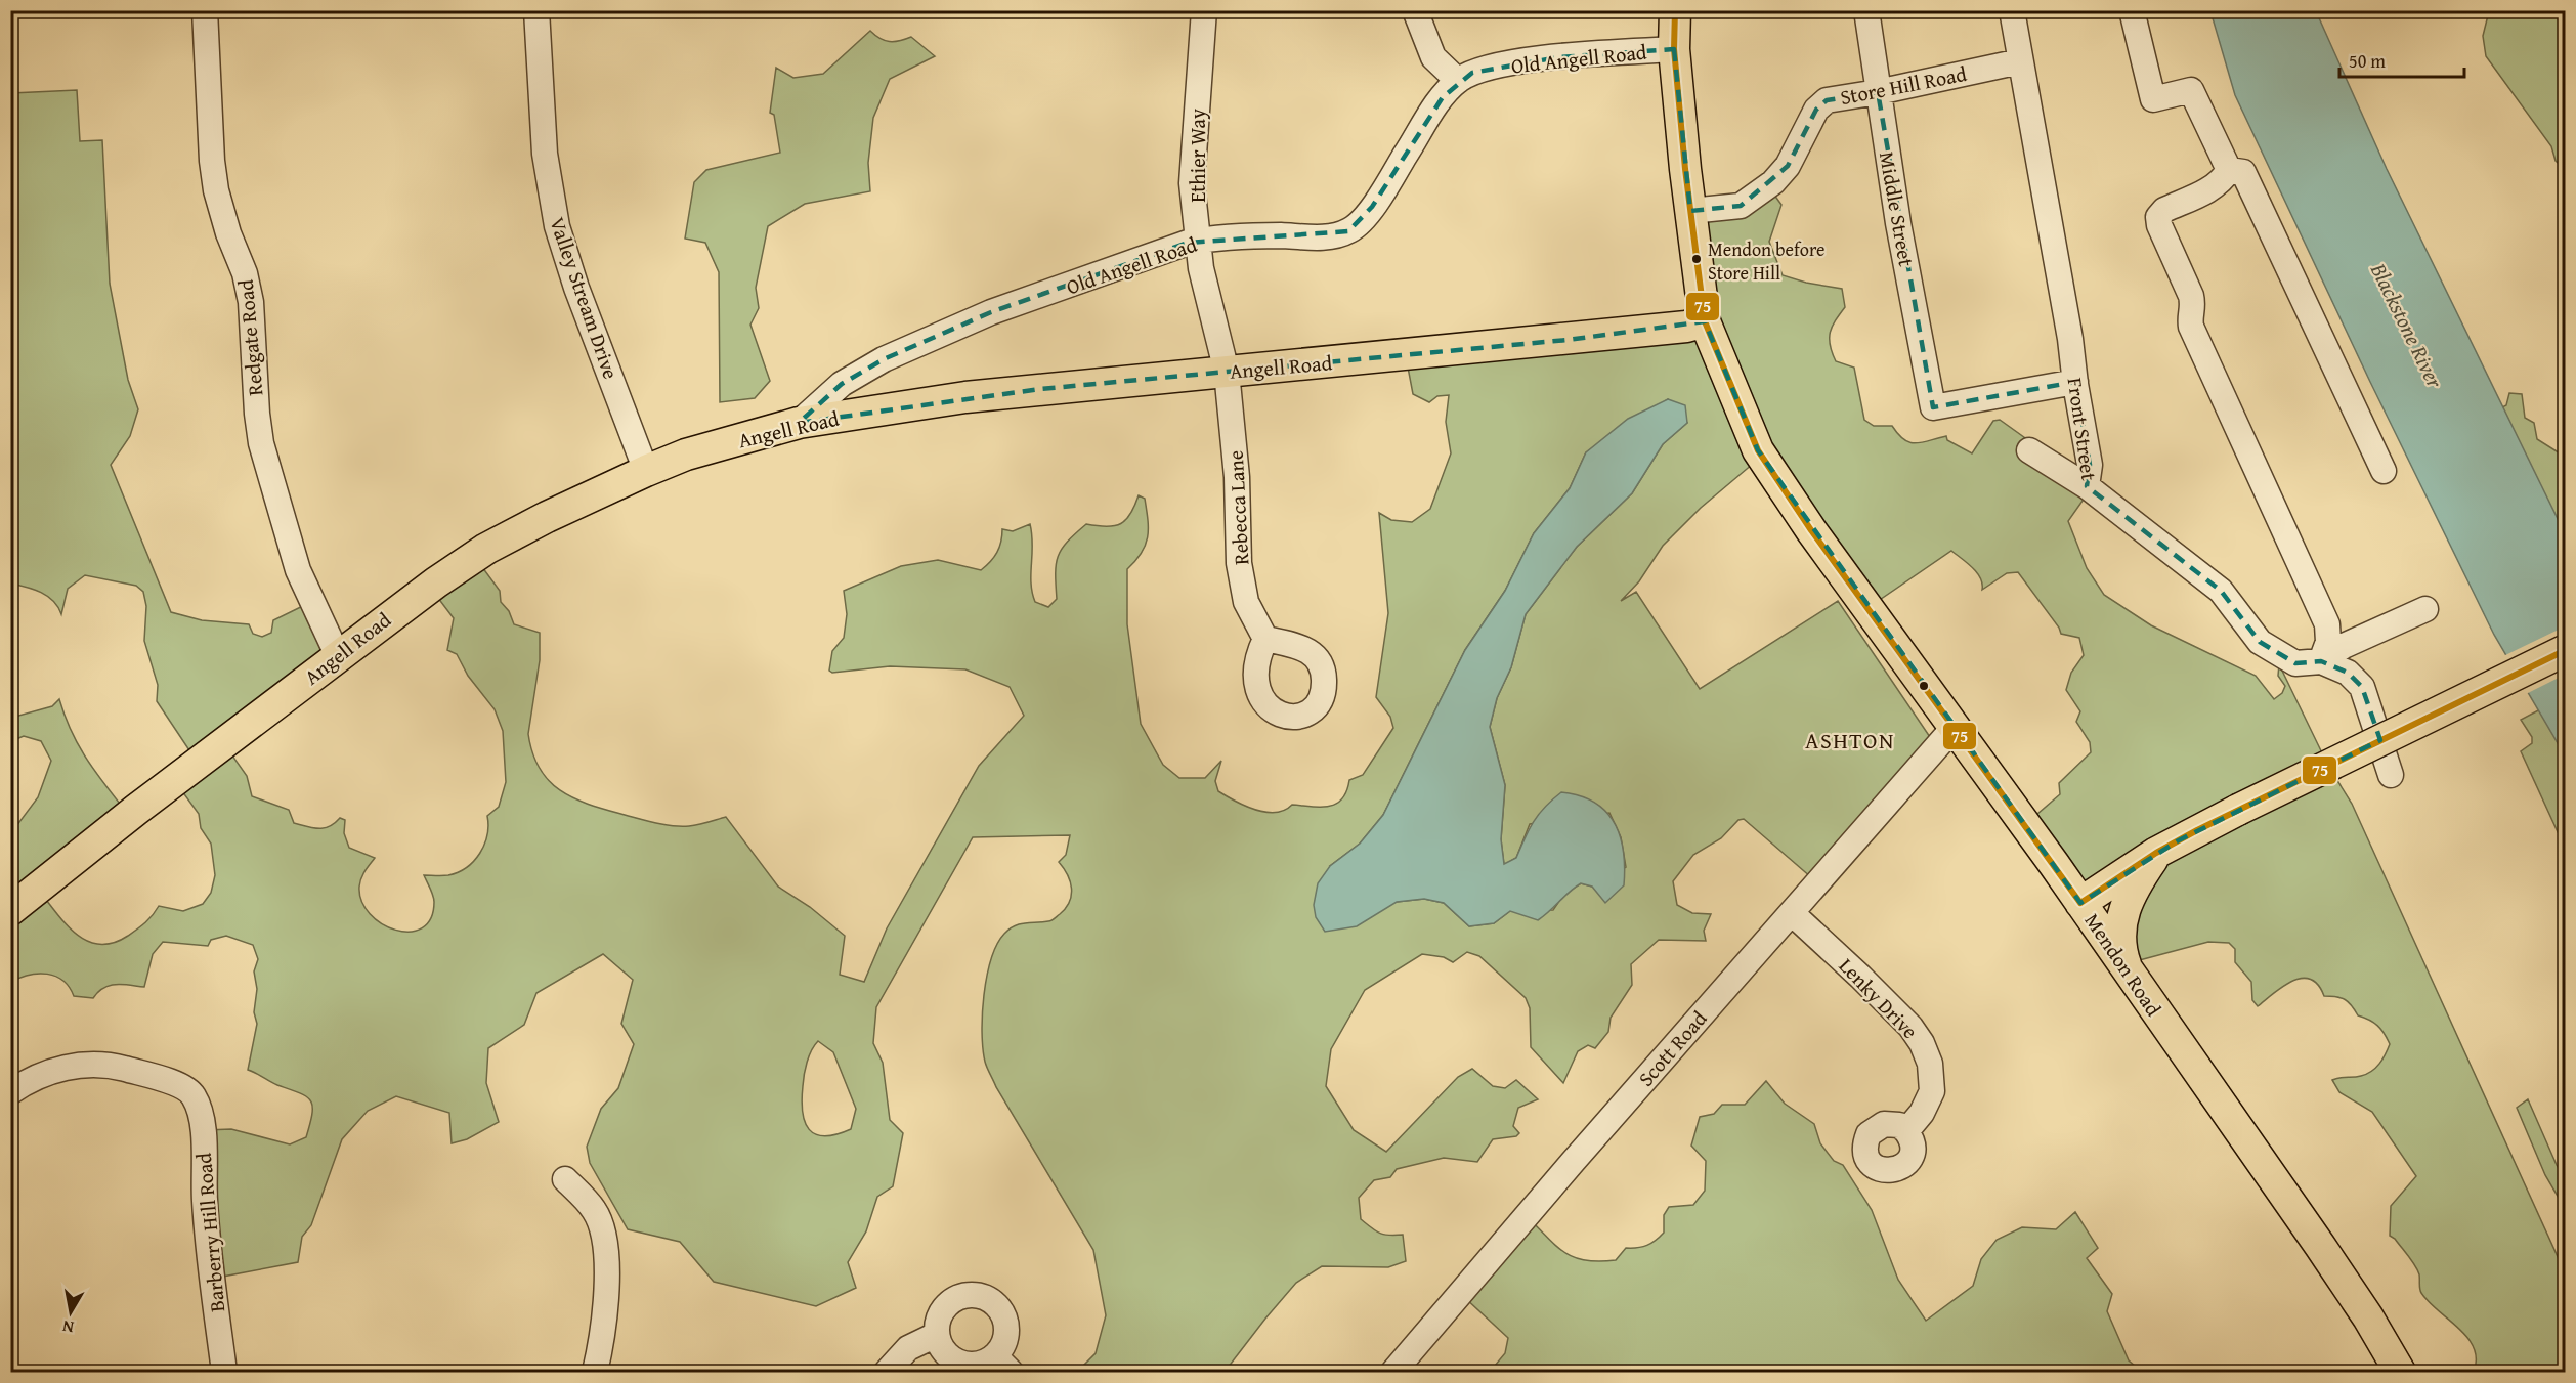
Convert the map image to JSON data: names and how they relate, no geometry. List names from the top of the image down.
{
  "streets": {
    "main road": ["Angell Road", "Mendon Road"],
    "street": [
      "Old Angell Road",
      "Store Hill Road",
      "Ethier Way",
      "Middle Street",
      "Valley Stream Drive",
      "Redgate Road",
      "Front Street",
      "Rebecca Lane",
      "Lenky Drive",
      "Scott Road",
      "Barberry Hill Road"
    ]
  },
  "crossings": [
    ["Old Angell Road", "Ethier Way"],
    ["Old Angell Road", "Angell Road"],
    ["Old Angell Road", "Mendon Road"],
    ["Store Hill Road", "Middle Street"],
    ["Store Hill Road", "Front Street"],
    ["Store Hill Road", "Mendon Road"],
    ["Ethier Way", "Angell Road"],
    ["Ethier Way", "Rebecca Lane"],
    ["Middle Street", "Front Street"],
    ["Valley Stream Drive", "Angell Road"],
    ["Redgate Road", "Angell Road"],
    ["Angell Road", "Rebecca Lane"],
    ["Angell Road", "Mendon Road"],
    ["Mendon Road", "Scott Road"],
    ["Lenky Drive", "Scott Road"]
  ],
  "districts": ["ASHTON"],
  "water": ["Blackstone River"],
  "places": ["Mendon before Store Hill"],
  "lines": ["transit line 75"],
  "scale_bar": "50 m",
  "north": "bottom"
}
